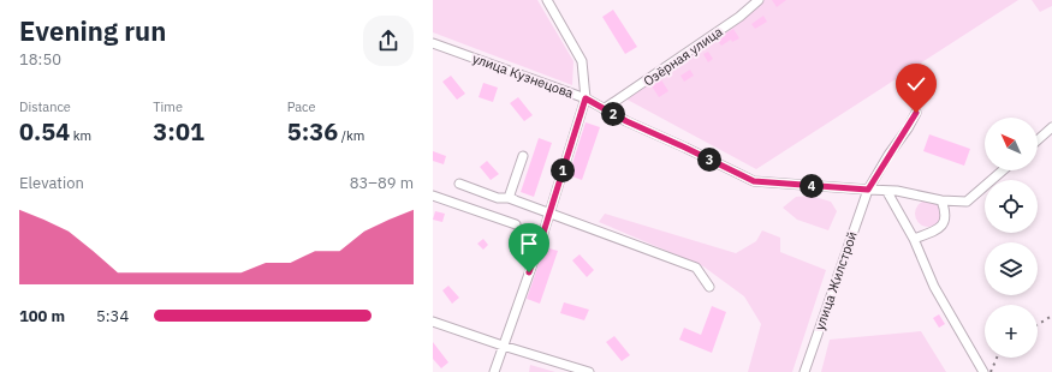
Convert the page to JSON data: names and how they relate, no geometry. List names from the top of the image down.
{
  "streets": {
    "street": ["Озёрная улица", "улица Кузнецова", "улица Жилстрой"]
  },
  "crossings": [
    ["Озёрная улица", "улица Кузнецова"],
    ["улица Кузнецова", "улица Жилстрой"]
  ],
  "north": "top left",
  "page": {
    "heading": ["Evening run", "18:50"],
    "stats": [
      ["Distance", "0.54 km"],
      ["Time", "3:01"],
      ["Pace", "5:36 /km"]
    ],
    "pins": [
      "2",
      "3",
      "1",
      "4"
    ],
    "map_buttons": "+",
    "chart": ["Elevation", "83–89 m"],
    "list": [
      {
        "name": "100 m",
        "note": "5:34"
      }
    ]
  }
}
